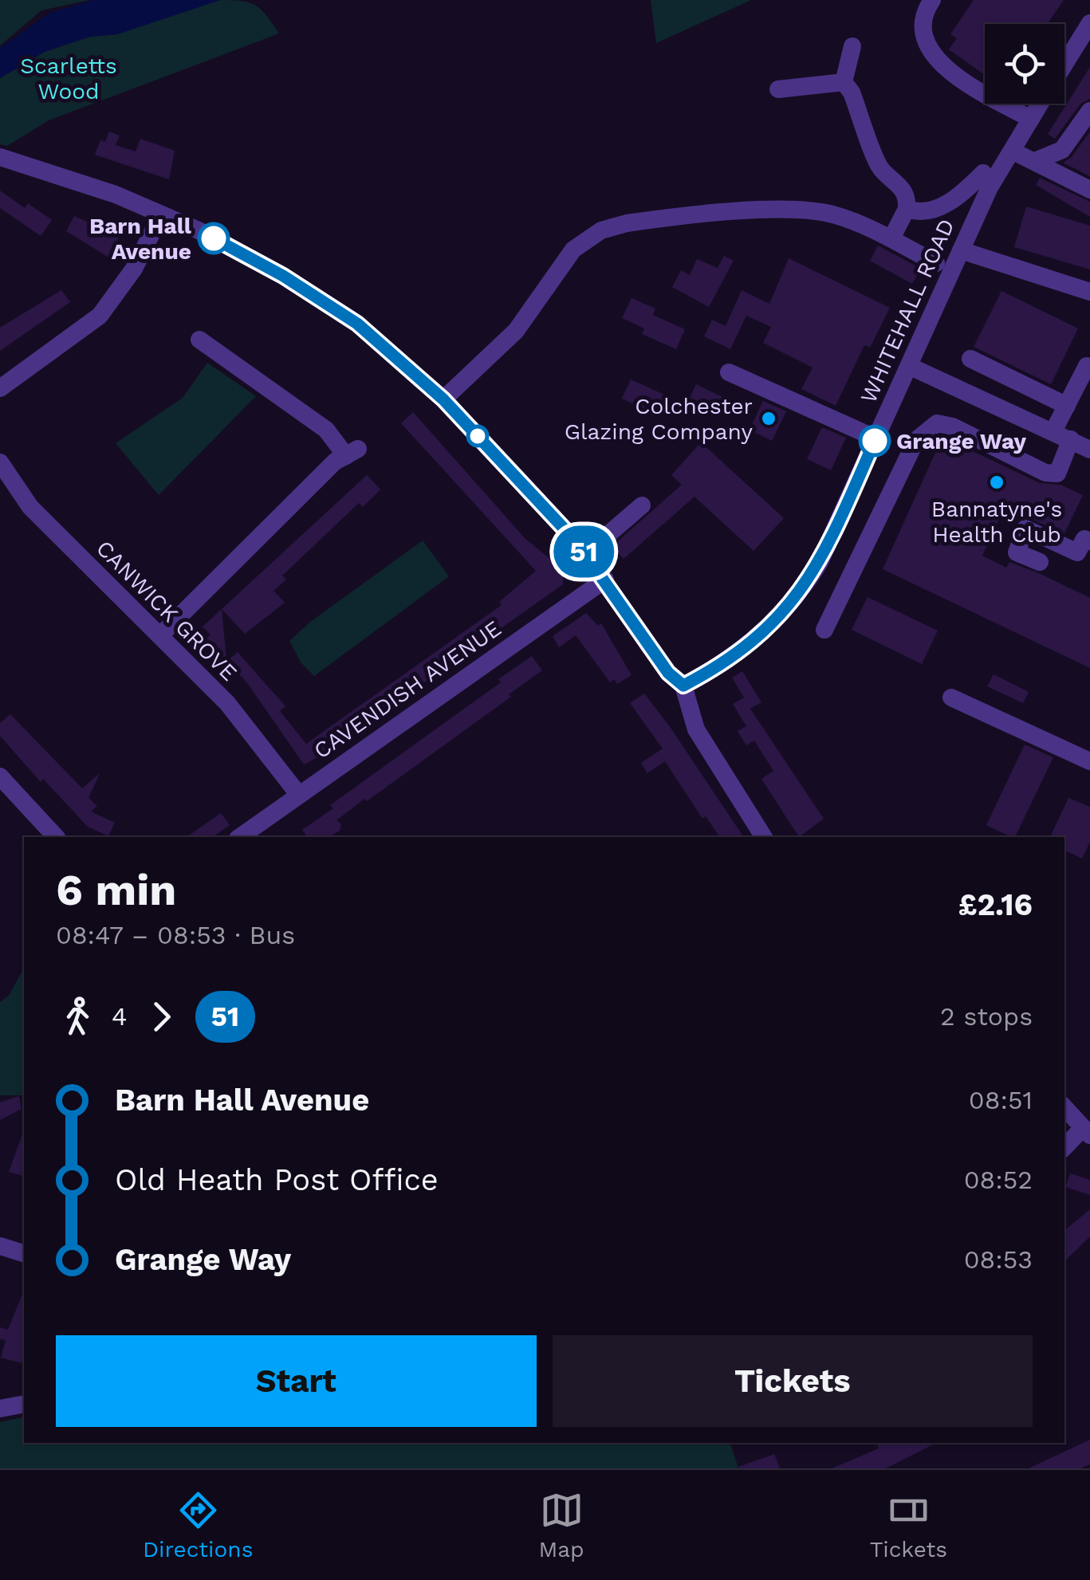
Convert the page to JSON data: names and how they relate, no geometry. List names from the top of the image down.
{
  "streets": {
    "street": ["WHITEHALL ROAD", "CANWICK GROVE", "CAVENDISH AVENUE"]
  },
  "crossings": [
    ["CANWICK GROVE", "CAVENDISH AVENUE"]
  ],
  "parks": ["Scarletts Wood"],
  "places": [
    "Barn Hall Avenue",
    "Colchester Glazing Company",
    "Grange Way",
    "Bannatyne's Health Club"
  ],
  "lines": ["bus line 51"],
  "page": {
    "on_map": "51",
    "heading": ["6 min", "08:47 – 08:53 · Bus", "£2.16"],
    "legs": ["4", "51", "2 stops"],
    "list": [
      {
        "name": "Barn Hall Avenue",
        "value": "08:51"
      },
      {
        "name": "Old Heath Post Office",
        "value": "08:52"
      },
      {
        "name": "Grange Way",
        "value": "08:53"
      }
    ],
    "buttons": ["Start", "Tickets"],
    "tabs": ["Directions", "Map", "Tickets"]
  }
}
